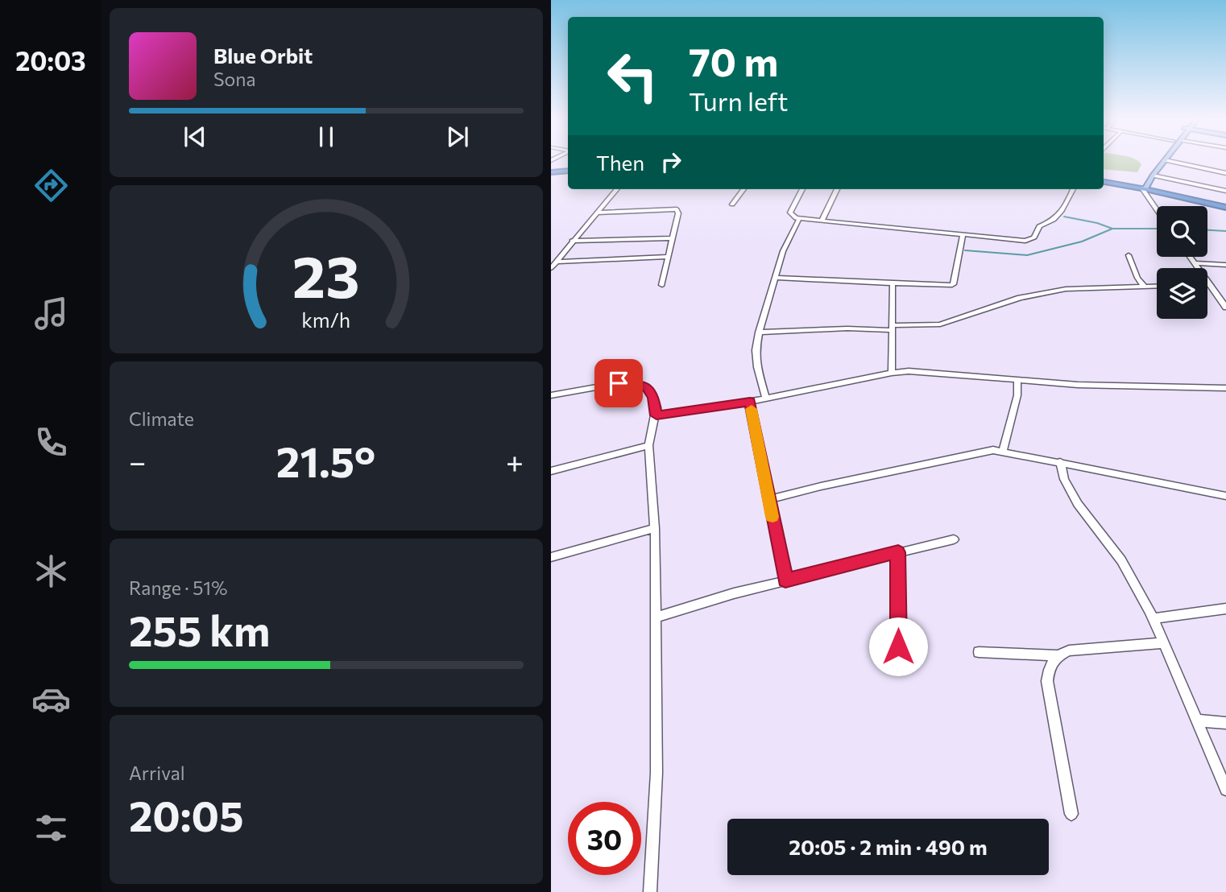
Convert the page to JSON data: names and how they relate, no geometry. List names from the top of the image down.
{
  "page": {
    "tabs": "20:03",
    "turn": ["70 m", "Turn left"],
    "song": ["Blue Orbit", "Sona"],
    "then": "Then",
    "tile": [
      "Climate",
      ["Range · 51%", "255 km"],
      ["Arrival", "20:05"]
    ],
    "heat": ["−", "21.5°", "+"],
    "limit": "30",
    "trip": "20:05 · 2 min · 490 m",
    "gauge": ["23", "km/h"]
  }
}
